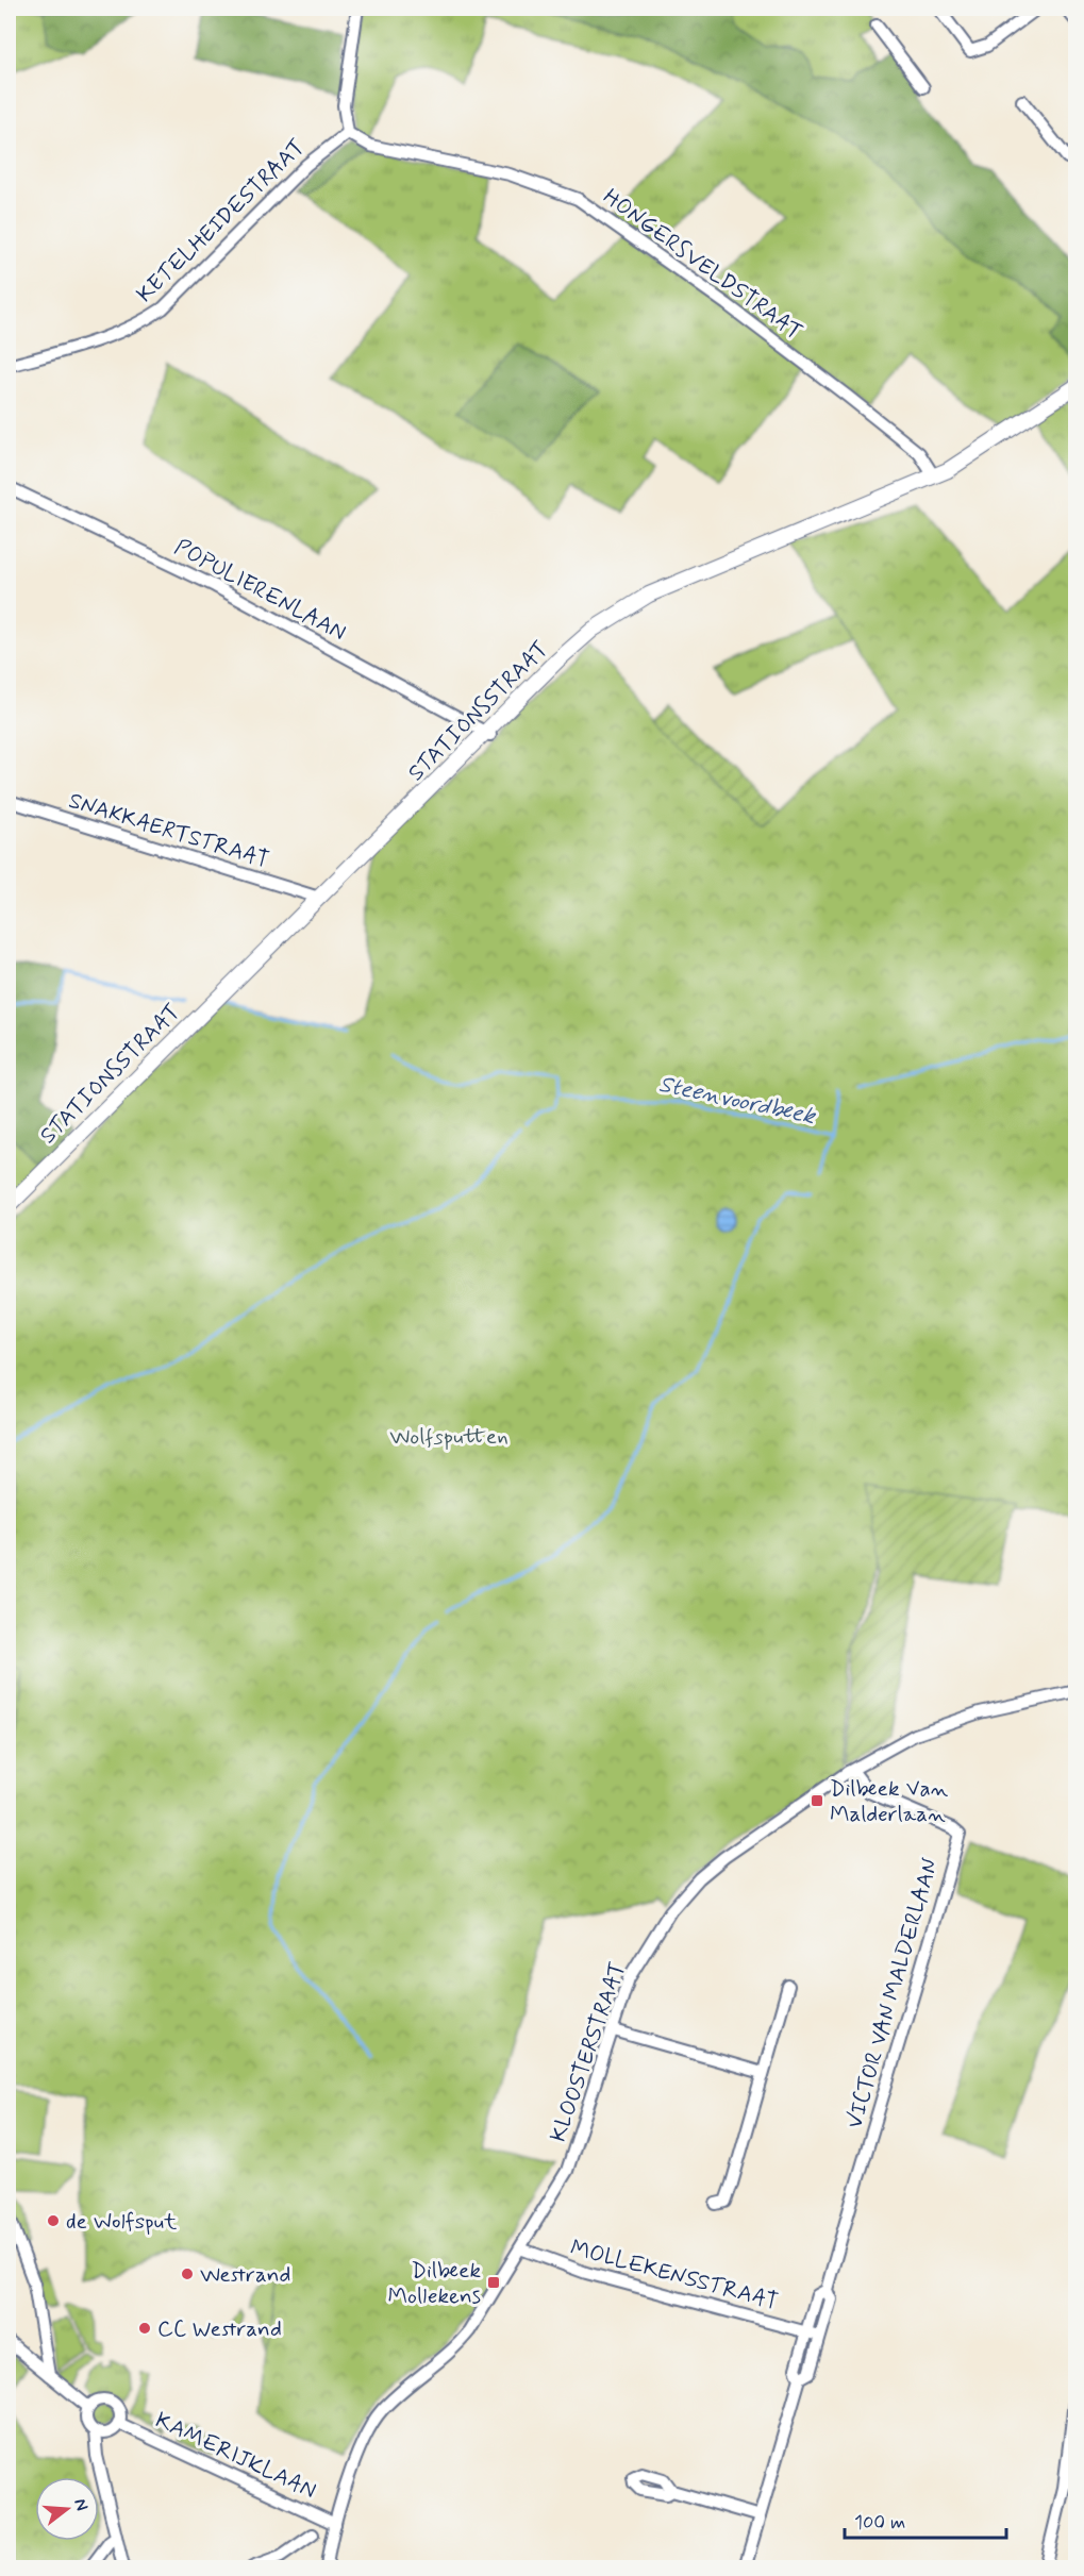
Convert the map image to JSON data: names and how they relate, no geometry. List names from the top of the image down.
{
  "streets": {
    "street": [
      "KETELHEIDESTRAAT",
      "HONGERSVELDSTRAAT",
      "POPULIERENLAAN",
      "STATIONSSTRAAT",
      "SNAKKAERTSTRAAT",
      "VICTOR VAN MALDERLAAN",
      "KLOOSTERSTRAAT",
      "MOLLEKENSSTRAAT",
      "KAMERIJKLAAN"
    ]
  },
  "crossings": [
    ["KETELHEIDESTRAAT", "HONGERSVELDSTRAAT"],
    ["HONGERSVELDSTRAAT", "STATIONSSTRAAT"],
    ["POPULIERENLAAN", "STATIONSSTRAAT"],
    ["STATIONSSTRAAT", "SNAKKAERTSTRAAT"],
    ["VICTOR VAN MALDERLAAN", "KLOOSTERSTRAAT"],
    ["VICTOR VAN MALDERLAAN", "MOLLEKENSSTRAAT"],
    ["KLOOSTERSTRAAT", "MOLLEKENSSTRAAT"],
    ["KLOOSTERSTRAAT", "KAMERIJKLAAN"]
  ],
  "water": ["Steenvoordbeek"],
  "parks": ["Wolfsputten"],
  "places": {
    "transit": ["Dilbeek Van Malderlaan", "Dilbeek Mollekens"],
    "other": ["de Wolfsput", "Westrand", "CC Westrand"]
  },
  "scale_bar": "100 m",
  "north": "right"
}
